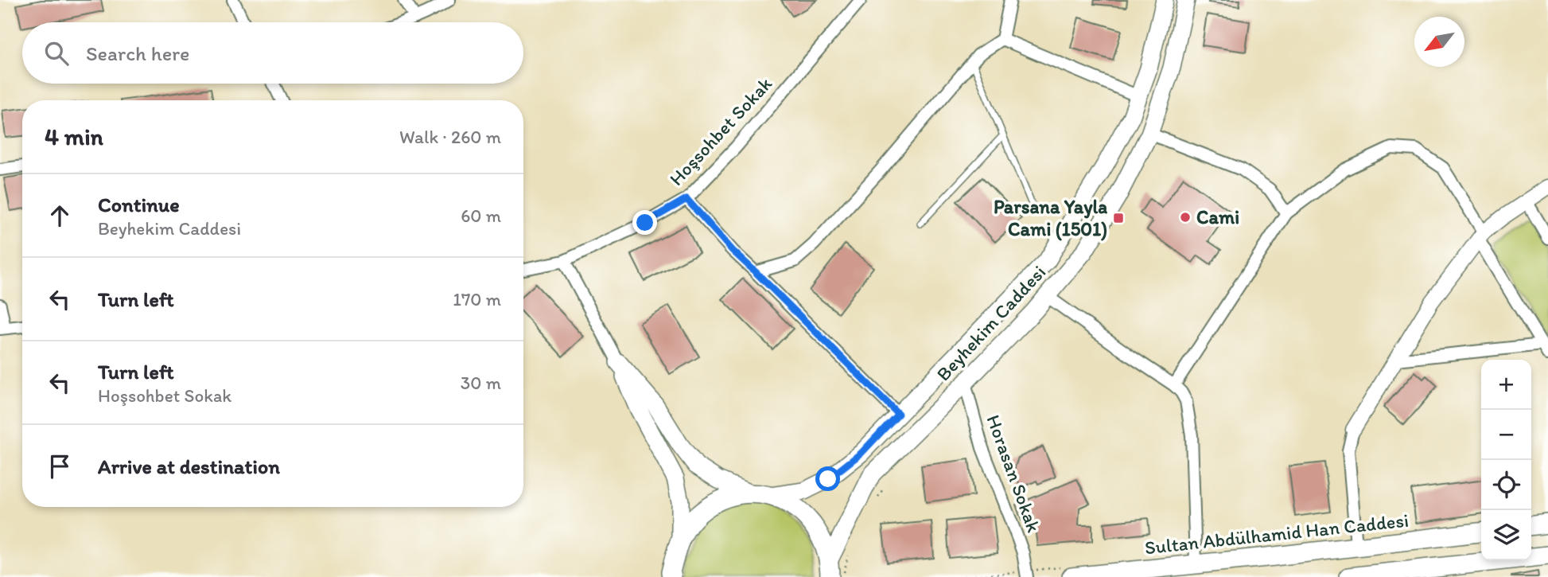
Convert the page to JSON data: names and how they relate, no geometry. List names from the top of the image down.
{
  "streets": {
    "main road": ["Beyhekim Caddesi", "Sultan Abdülhamid Han Caddesi"],
    "street": ["Hoşsohbet Sokak", "Horasan Sokak"]
  },
  "crossings": [
    ["Beyhekim Caddesi", "Horasan Sokak"]
  ],
  "places": {
    "other": ["Cami"],
    "transit": ["Parsana Yayla Cami (1501)"]
  },
  "north": "bottom left",
  "page": {
    "search": "Search here",
    "heading": ["4 min", "Walk · 260 m"],
    "list": [
      ["Continue", "Beyhekim Caddesi", "60 m"],
      ["Turn left", "170 m"],
      ["Turn left", "Hoşsohbet Sokak", "30 m"],
      "Arrive at destination"
    ],
    "map_buttons": ["+", "−"]
  }
}
